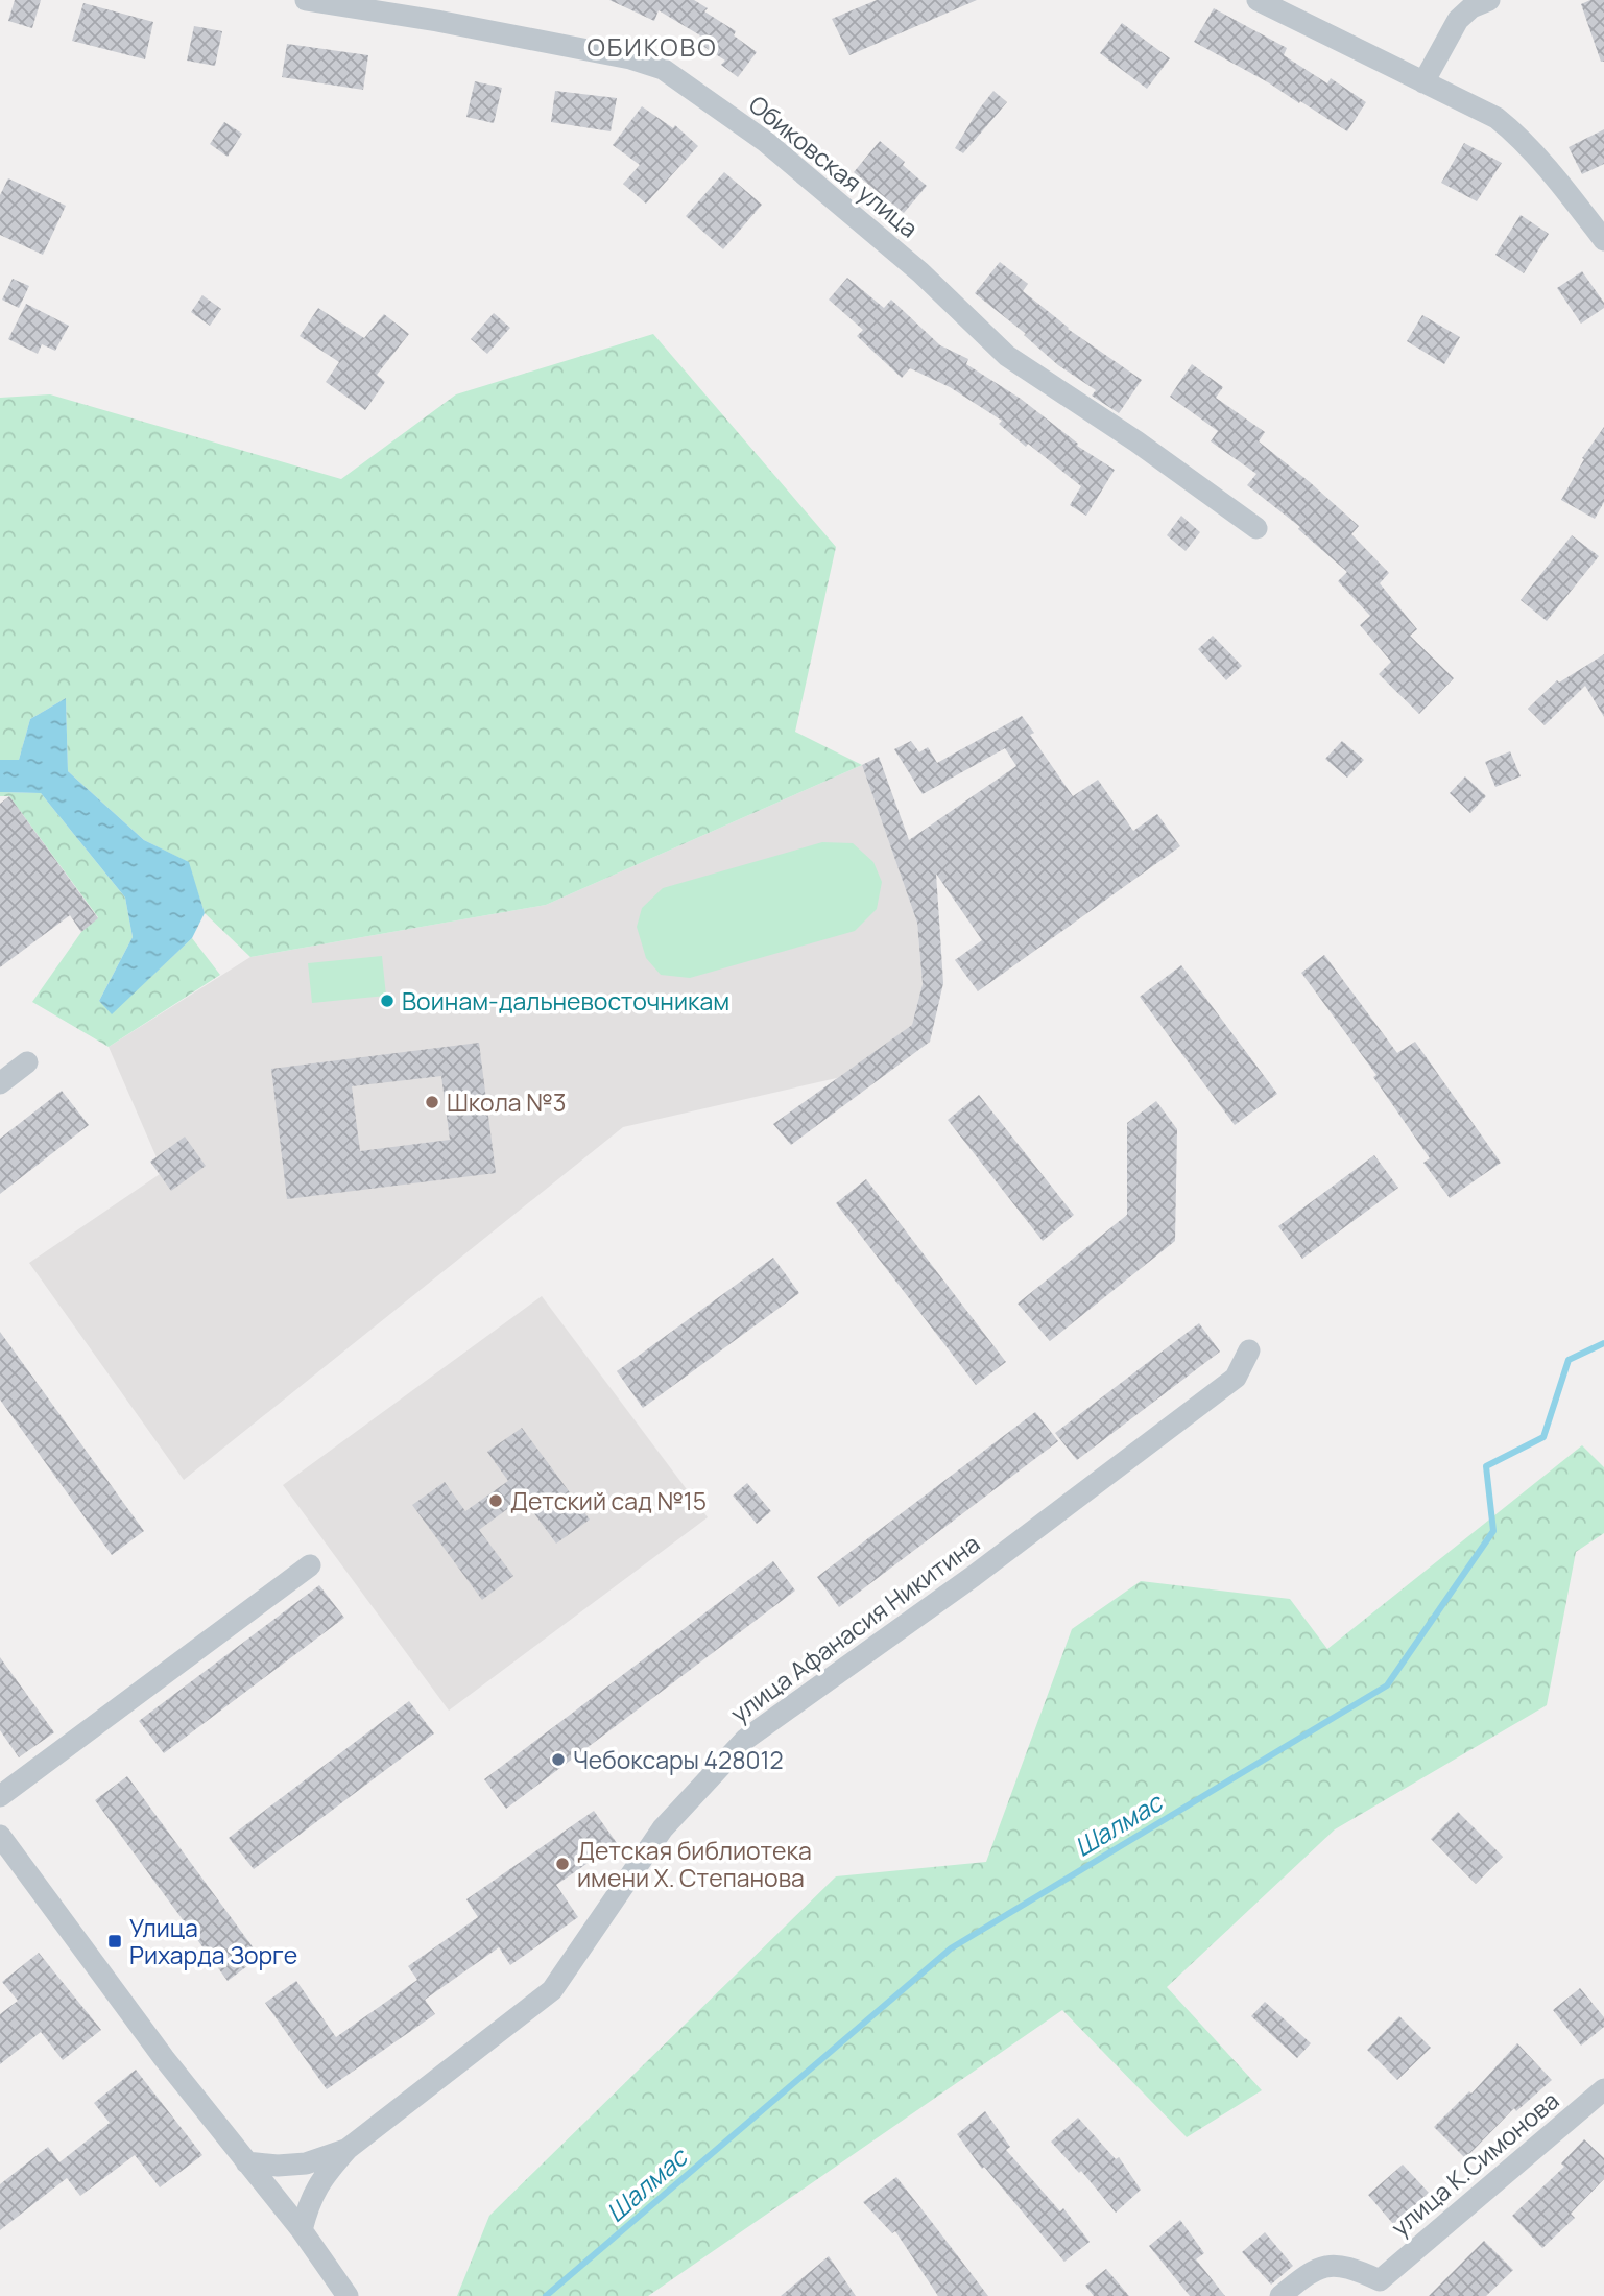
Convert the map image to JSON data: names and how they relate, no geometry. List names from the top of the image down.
{
  "streets": {
    "street": ["Обиковская улица", "улица Афанасия Никитина", "улица К.Симонова"]
  },
  "districts": ["ОБИКОВО"],
  "water": ["Шалмас"],
  "places": {
    "other": [
      "Воинам-дальневосточникам",
      "Школа №3",
      "Детский сад №15",
      "Чебоксары 428012",
      "Детская библиотека имени Х. Степанова"
    ],
    "transit": ["Улица Рихарда Зорге"]
  }
}
